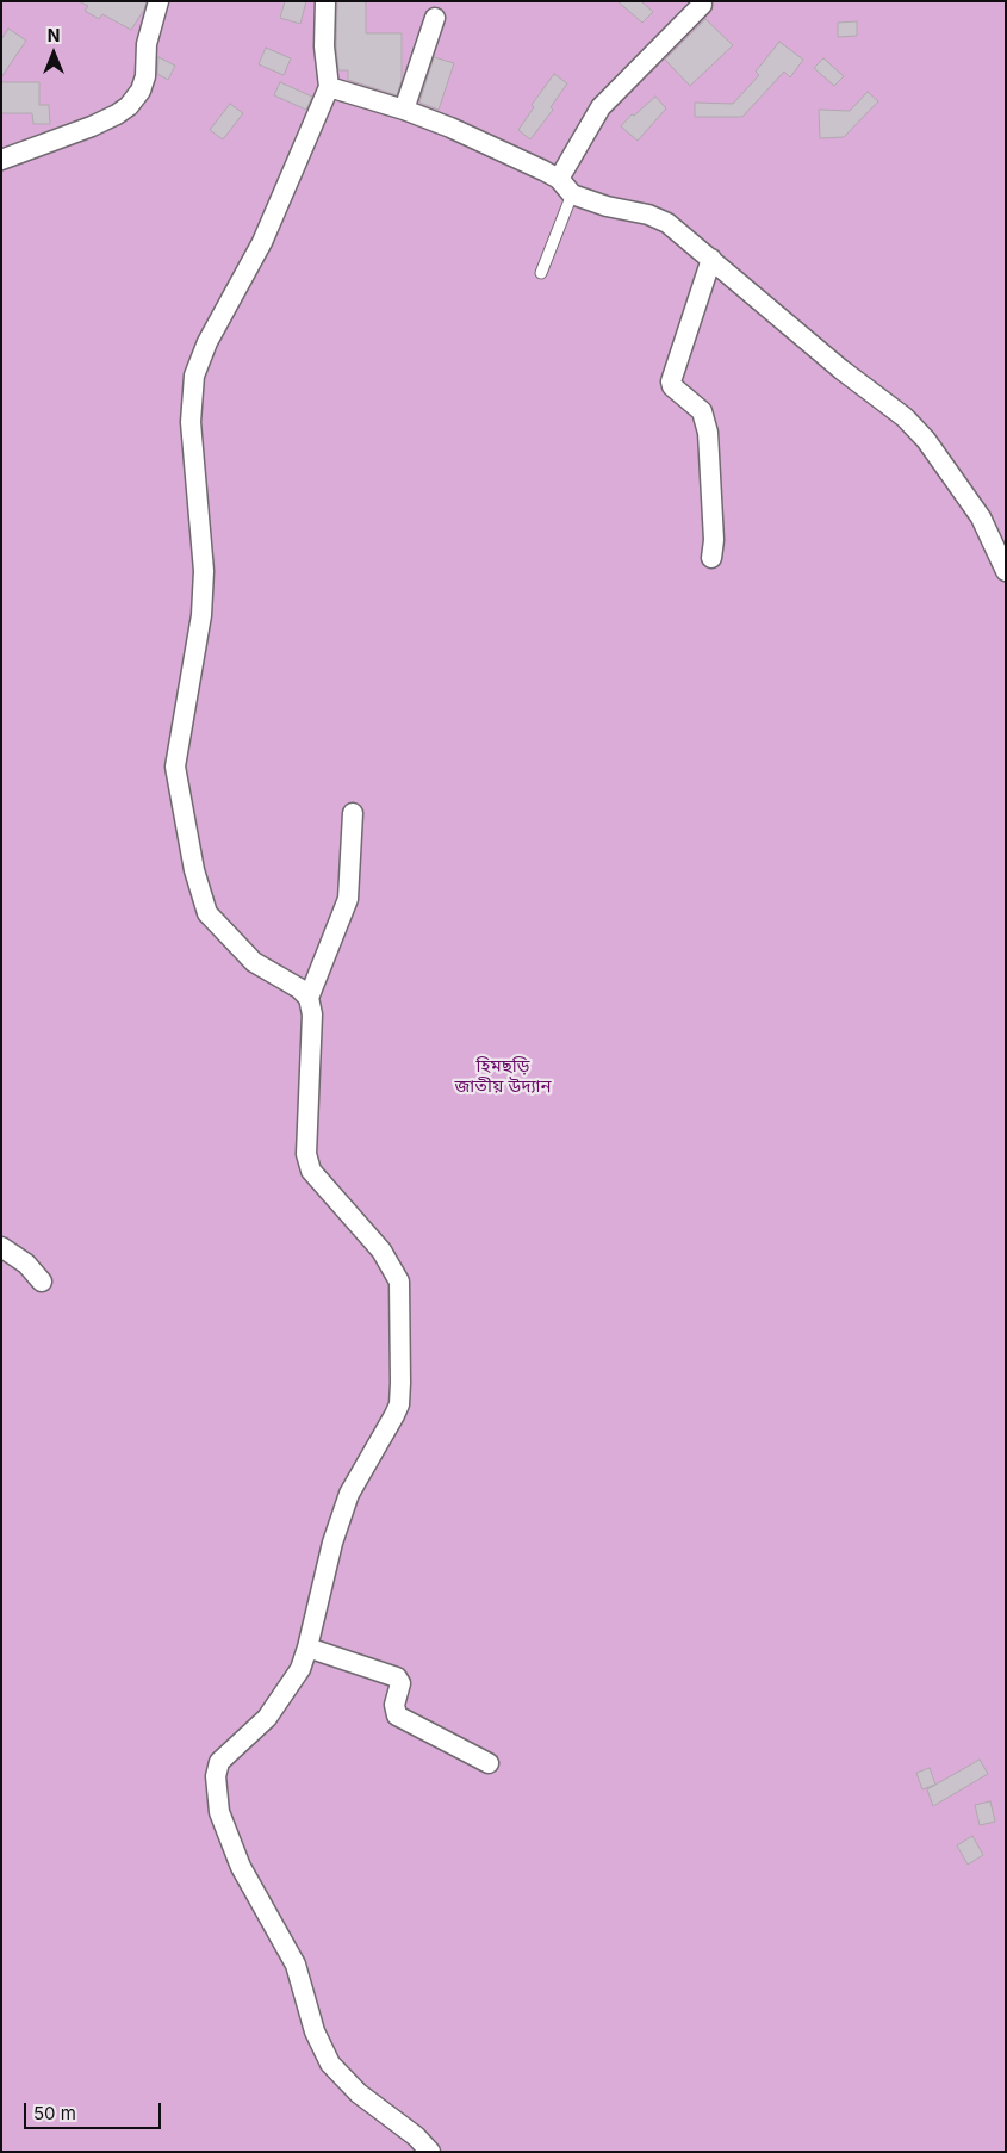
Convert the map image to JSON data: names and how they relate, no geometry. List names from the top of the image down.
{
  "parks": ["হিমছড়ি জাতীয় উদ্যান"],
  "scale_bar": "50 m",
  "north": "top"
}
